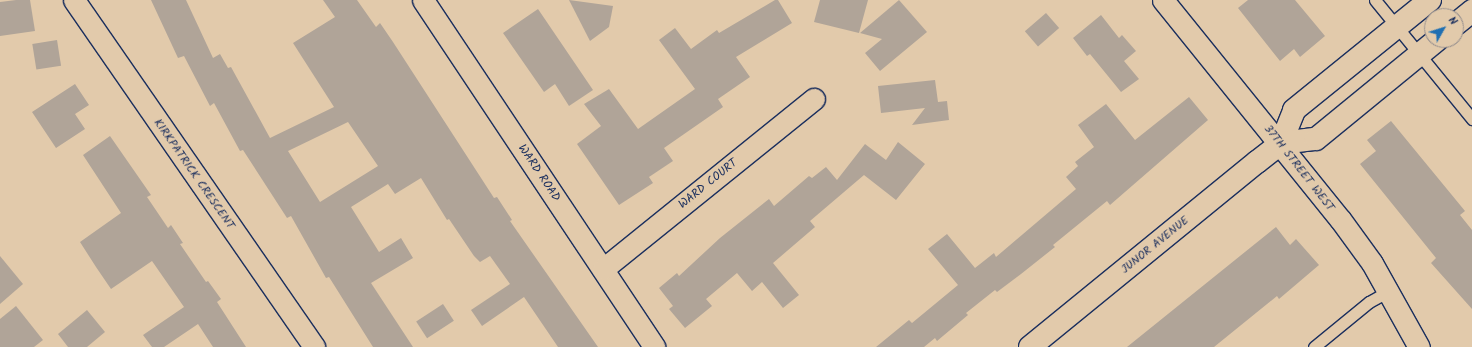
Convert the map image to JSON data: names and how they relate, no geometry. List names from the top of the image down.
{
  "streets": {
    "street": [
      "37TH STREET WEST",
      "WARD ROAD",
      "KIRKPATRICK CRESCENT",
      "WARD COURT",
      "JUNOR AVENUE"
    ]
  },
  "crossings": [
    ["37TH STREET WEST", "JUNOR AVENUE"],
    ["WARD ROAD", "WARD COURT"]
  ],
  "north": "top right"
}
